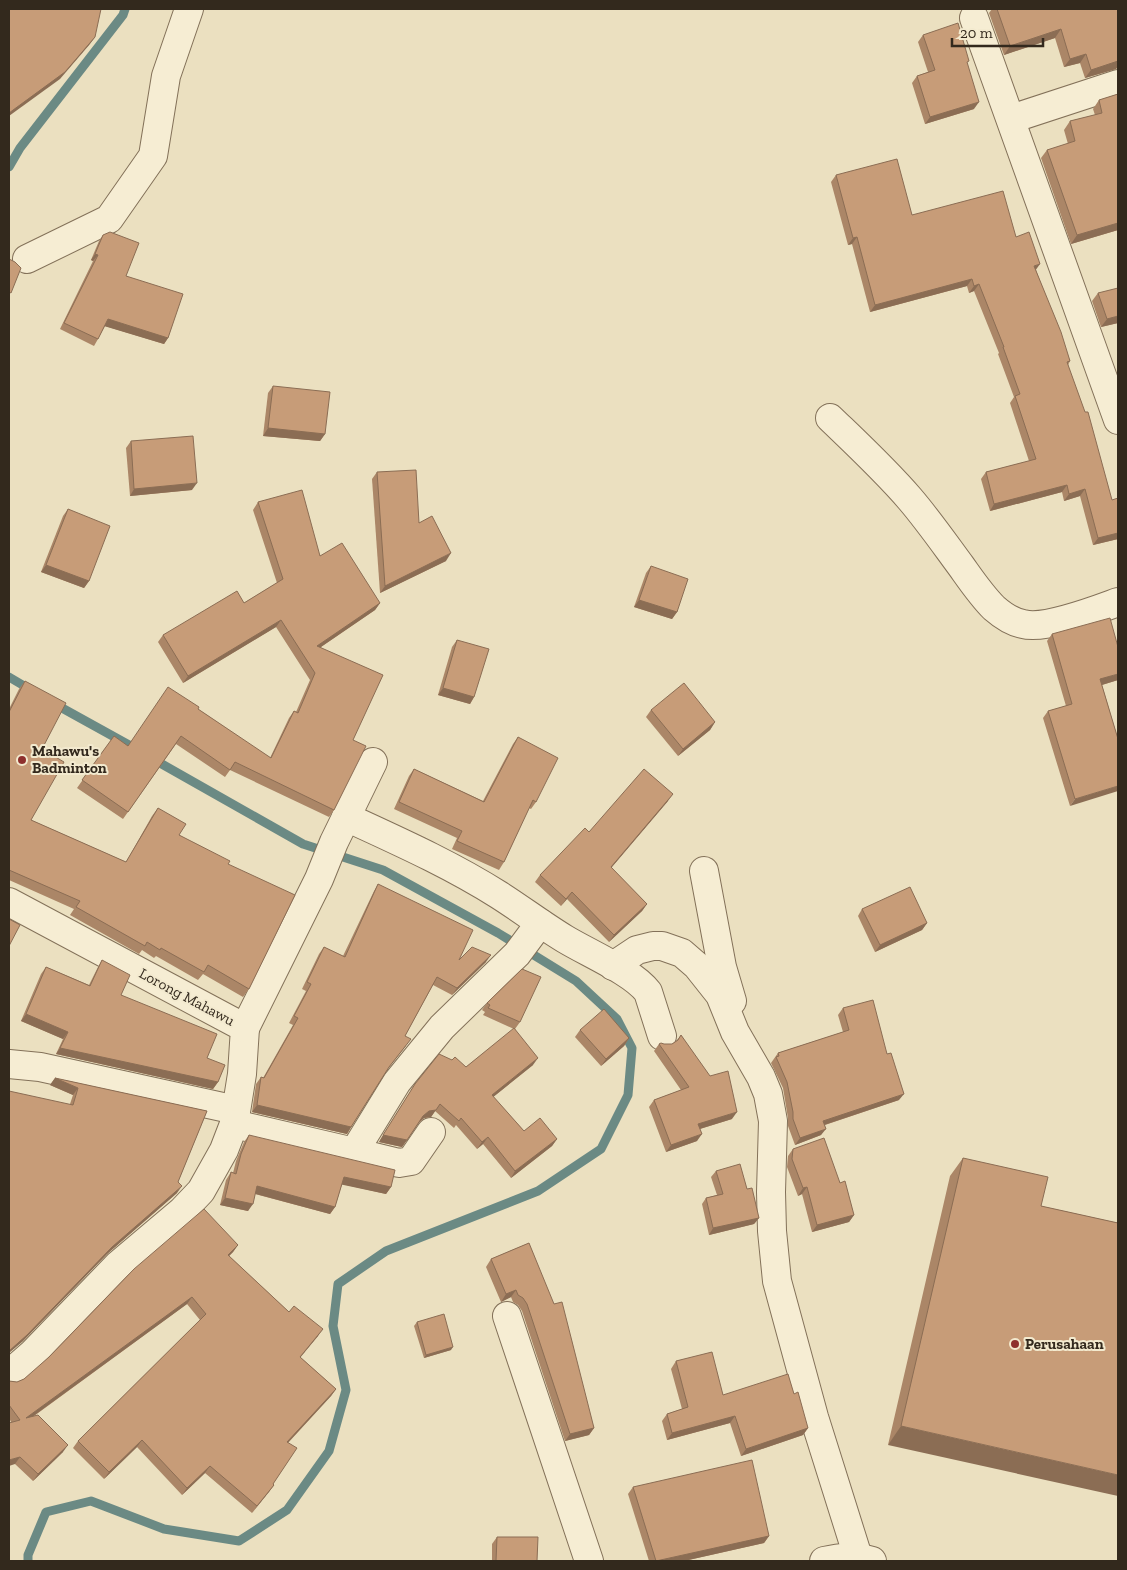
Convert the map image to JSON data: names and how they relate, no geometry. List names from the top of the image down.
{
  "streets": {
    "street": ["Lorong Mahawu"]
  },
  "places": ["Mahawu's Badminton", "Perusahaan"],
  "scale_bar": "20 m"
}
